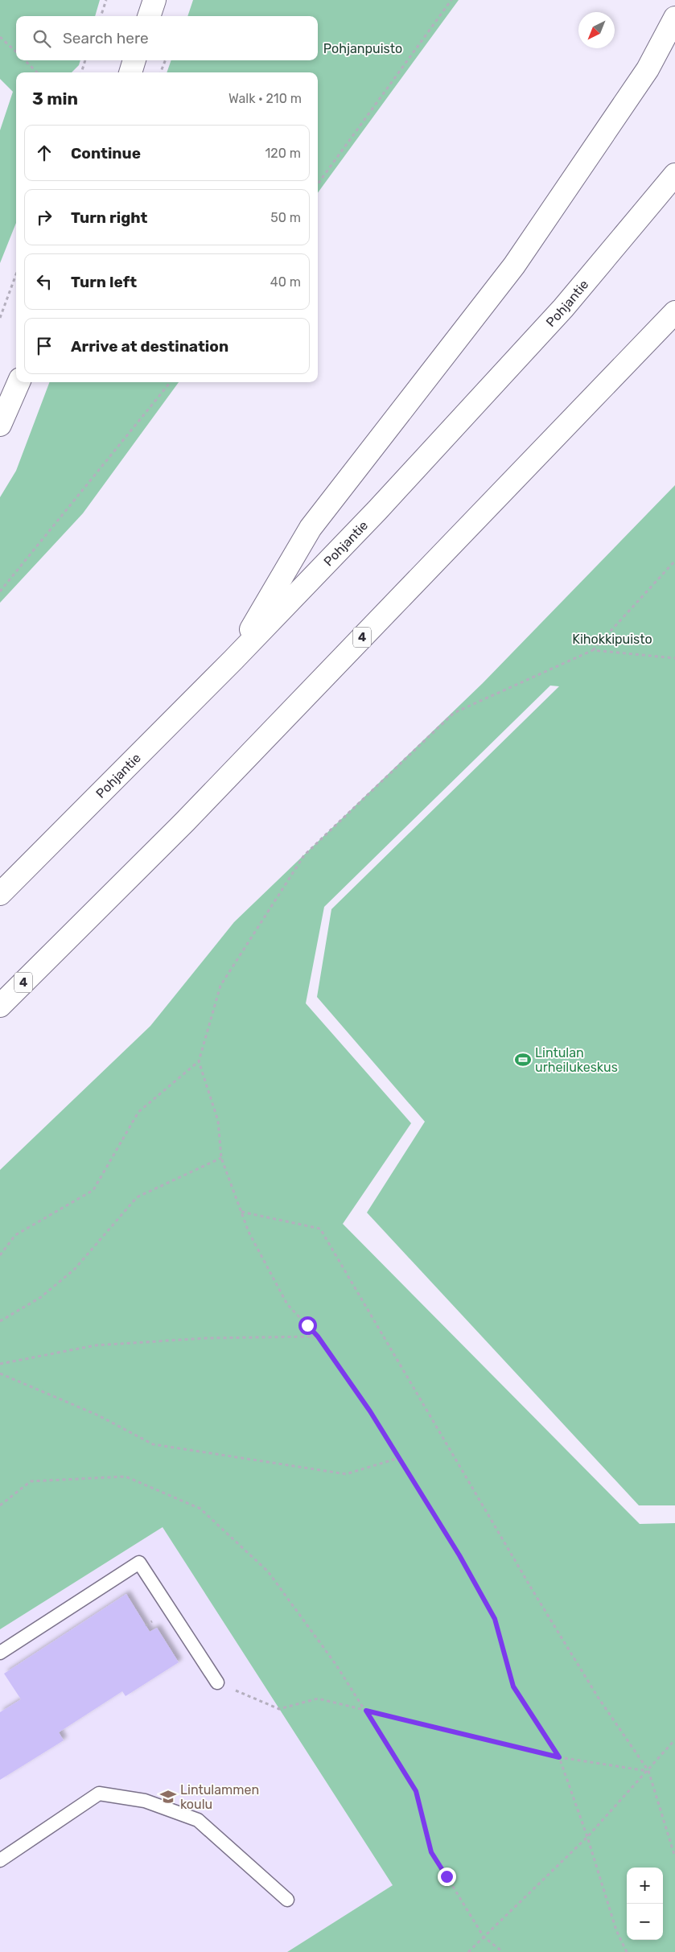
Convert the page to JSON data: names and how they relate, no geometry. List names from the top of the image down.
{
  "streets": {
    "main road": ["Pohjantie", "4"]
  },
  "parks": ["Pohjanpuisto", "Kihokkipuisto"],
  "places": {
    "sports": ["Lintulan urheilukeskus"],
    "school or university": ["Lintulammen koulu"]
  },
  "north": "bottom left",
  "page": {
    "search": "Search here",
    "heading": ["3 min", "Walk · 210 m"],
    "list": [
      ["Continue", "120 m"],
      ["Turn right", "50 m"],
      ["Turn left", "40 m"],
      "Arrive at destination"
    ],
    "map_buttons": ["+", "−"]
  }
}
